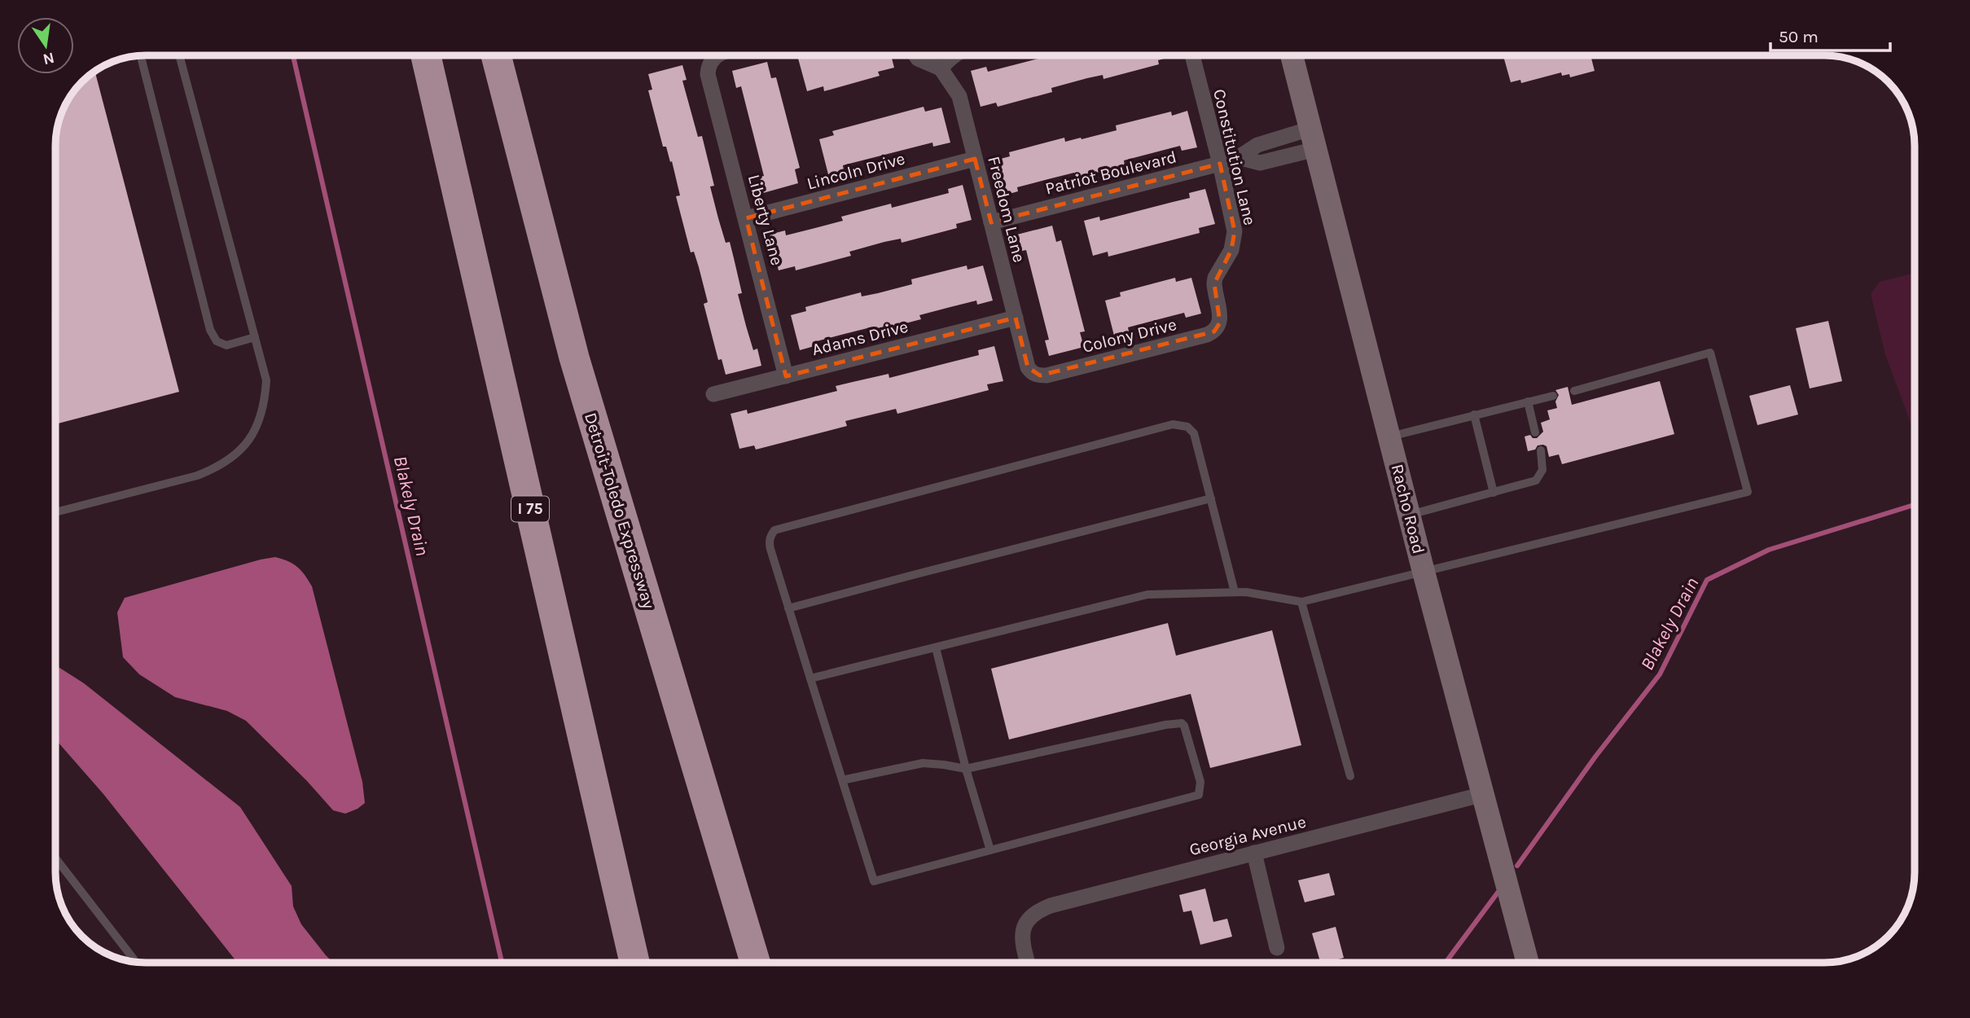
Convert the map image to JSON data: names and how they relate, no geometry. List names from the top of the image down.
{
  "streets": {
    "highway": ["I 75", "Detroit-Toledo Expressway"],
    "street": [
      "Constitution Lane",
      "Lincoln Drive",
      "Patriot Boulevard",
      "Freedom Lane",
      "Liberty Lane",
      "Colony Drive",
      "Adams Drive",
      "Racho Road",
      "Georgia Avenue"
    ]
  },
  "crossings": [
    ["Constitution Lane", "Patriot Boulevard"],
    ["Constitution Lane", "Colony Drive"],
    ["Lincoln Drive", "Freedom Lane"],
    ["Lincoln Drive", "Liberty Lane"],
    ["Patriot Boulevard", "Freedom Lane"],
    ["Patriot Boulevard", "Racho Road"],
    ["Freedom Lane", "Colony Drive"],
    ["Freedom Lane", "Adams Drive"],
    ["Liberty Lane", "Adams Drive"],
    ["Racho Road", "Georgia Avenue"]
  ],
  "water": ["Blakely Drain"],
  "scale_bar": "50 m",
  "north": "bottom"
}
